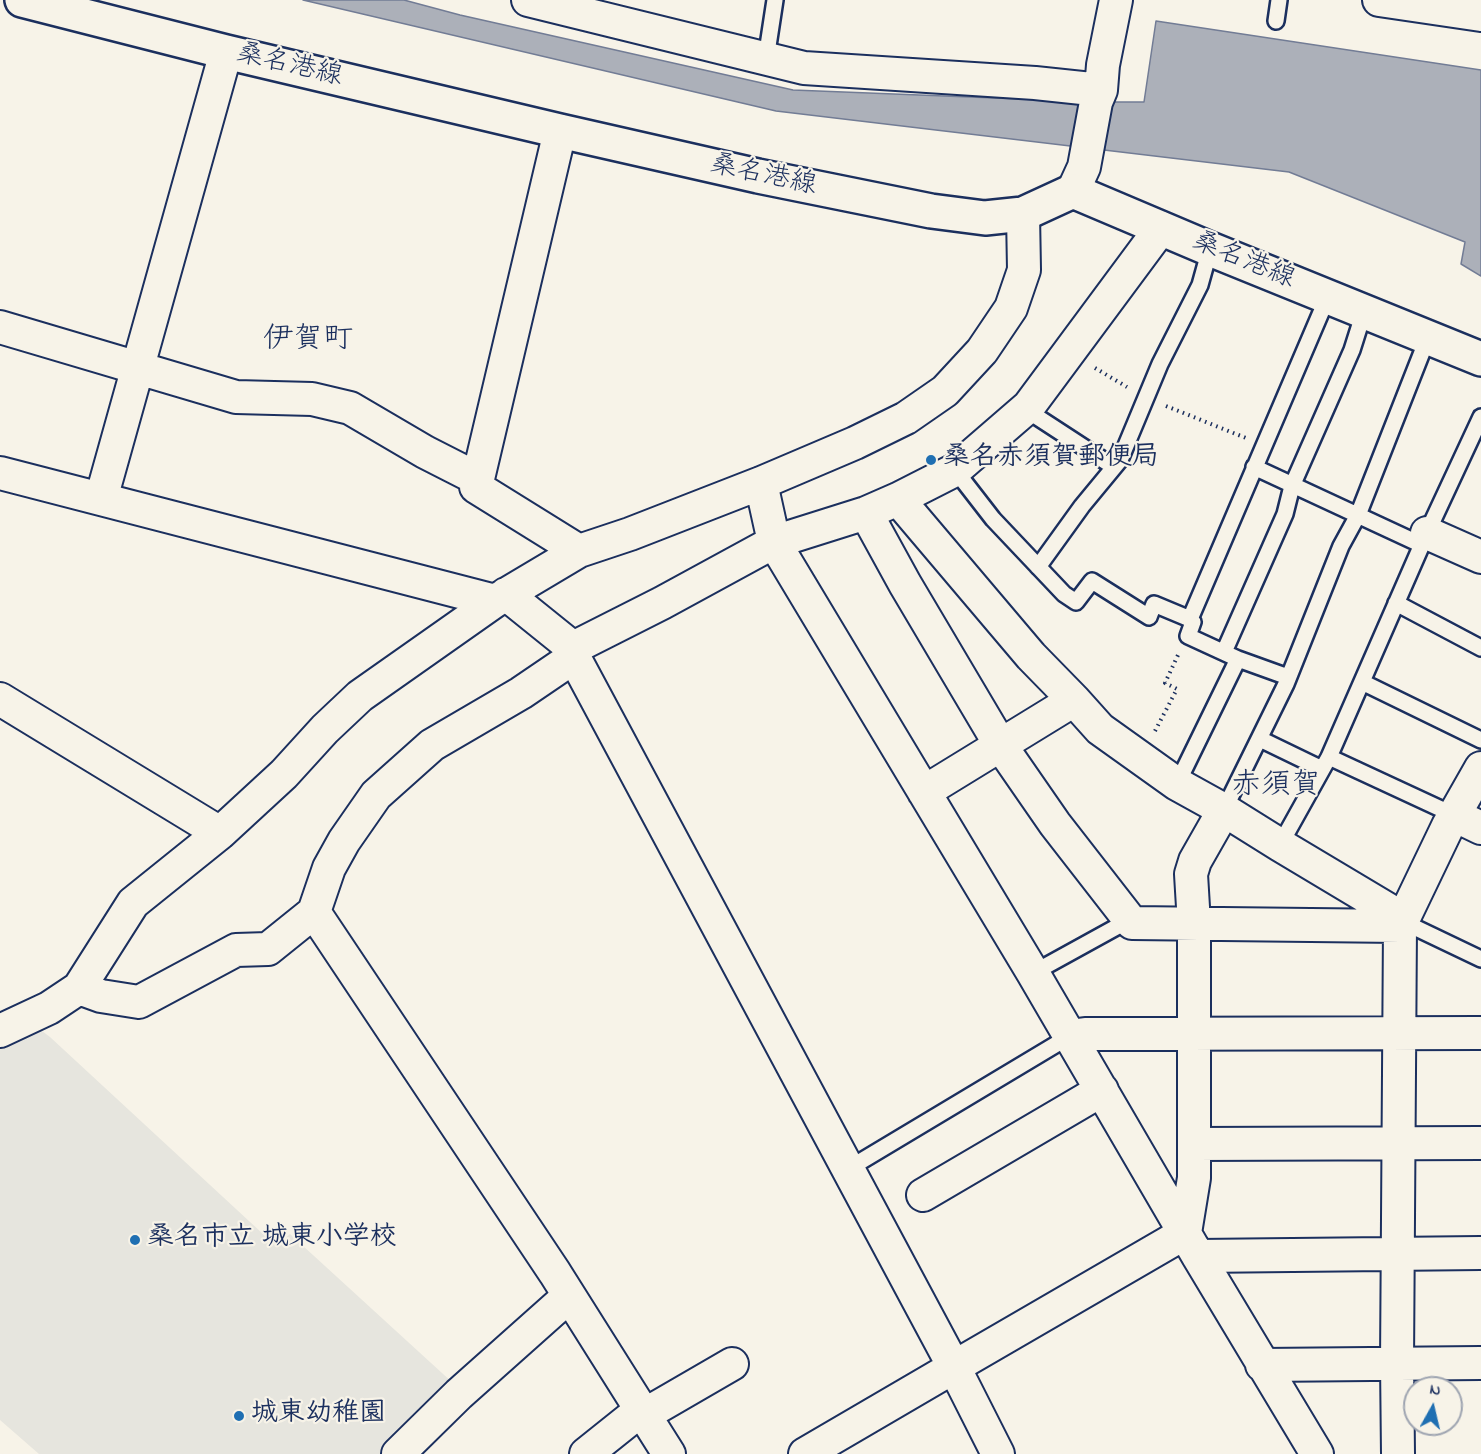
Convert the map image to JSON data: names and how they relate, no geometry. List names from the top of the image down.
{
  "streets": {
    "main road": ["桑名港線"]
  },
  "districts": ["伊賀町", "赤須賀"],
  "places": ["桑名赤須賀郵便局", "桑名市立 城東小学校", "城東幼稚園"],
  "north": "top"
}
